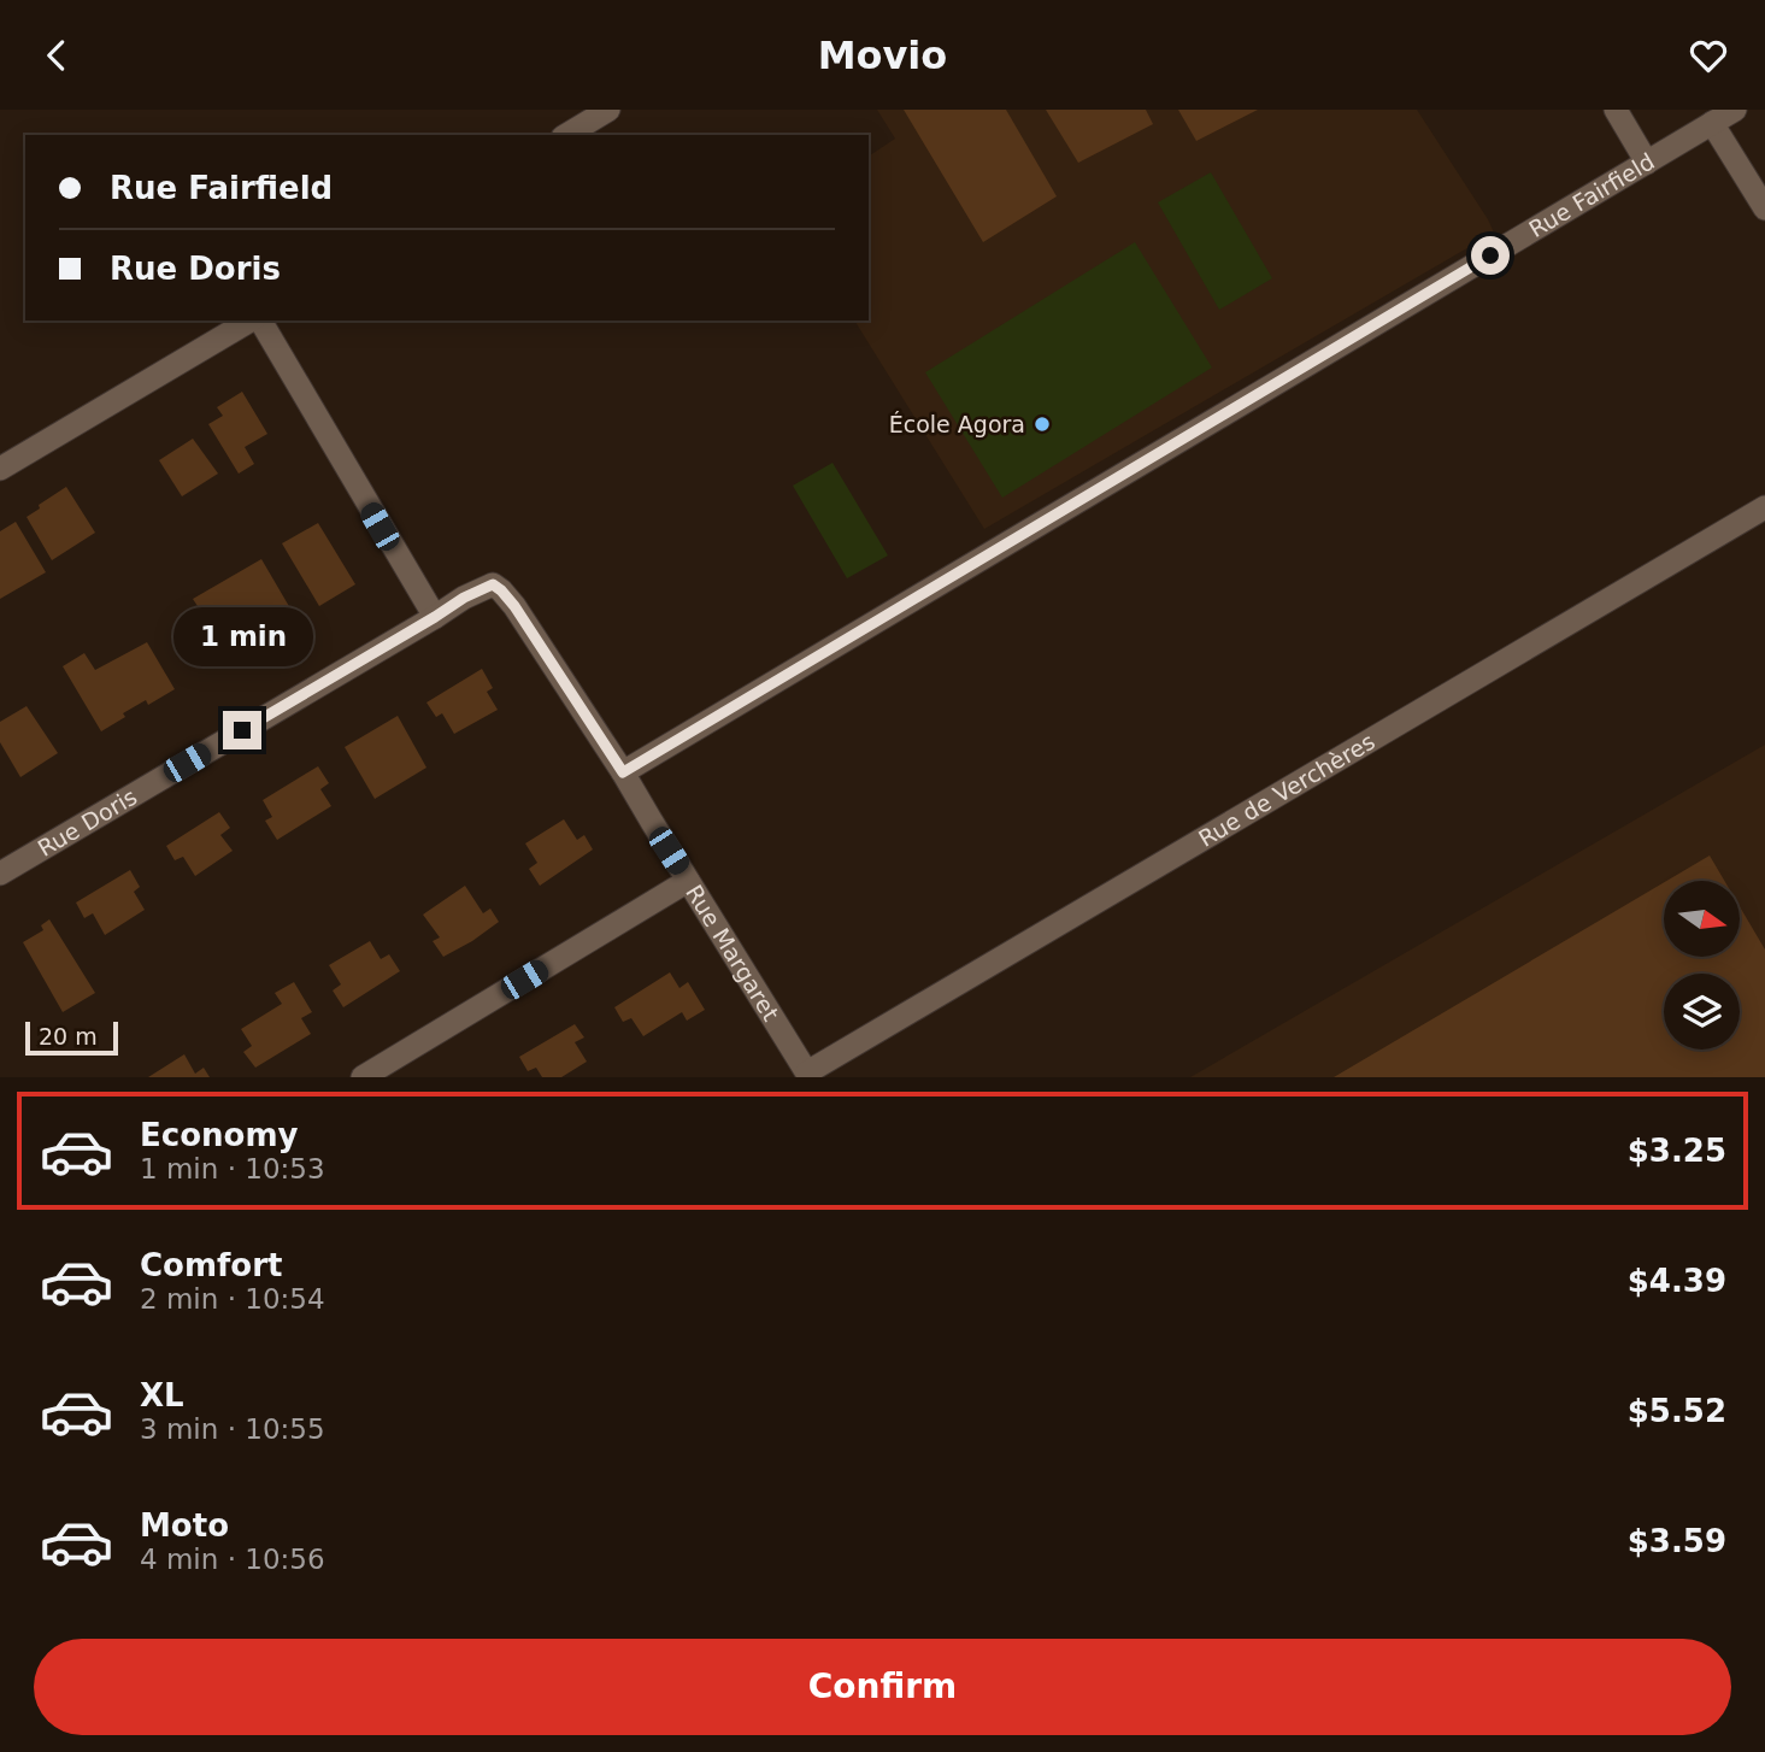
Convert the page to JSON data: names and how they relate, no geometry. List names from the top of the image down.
{
  "streets": {
    "street": [
      "Rue Fairfield",
      "Rue de Verchères",
      "Rue Doris",
      "Rue Margaret"
    ]
  },
  "crossings": [
    ["Rue Fairfield", "Rue Margaret"],
    ["Rue de Verchères", "Rue Margaret"],
    ["Rue Doris", "Rue Margaret"]
  ],
  "places": ["École Agora"],
  "scale_bar": "20 m",
  "north": "right",
  "page": {
    "header": "Movio",
    "banner": ["Rue Fairfield", "Rue Doris"],
    "bubble": "1 min",
    "scale": "20 m",
    "list": [
      {
        "name": "Economy",
        "note": "1 min · 10:53",
        "value": "$3.25"
      },
      {
        "name": "Comfort",
        "note": "2 min · 10:54",
        "value": "$4.39"
      },
      {
        "name": "XL",
        "note": "3 min · 10:55",
        "value": "$5.52"
      },
      {
        "name": "Moto",
        "note": "4 min · 10:56",
        "value": "$3.59"
      }
    ],
    "buttons": "Confirm"
  }
}
